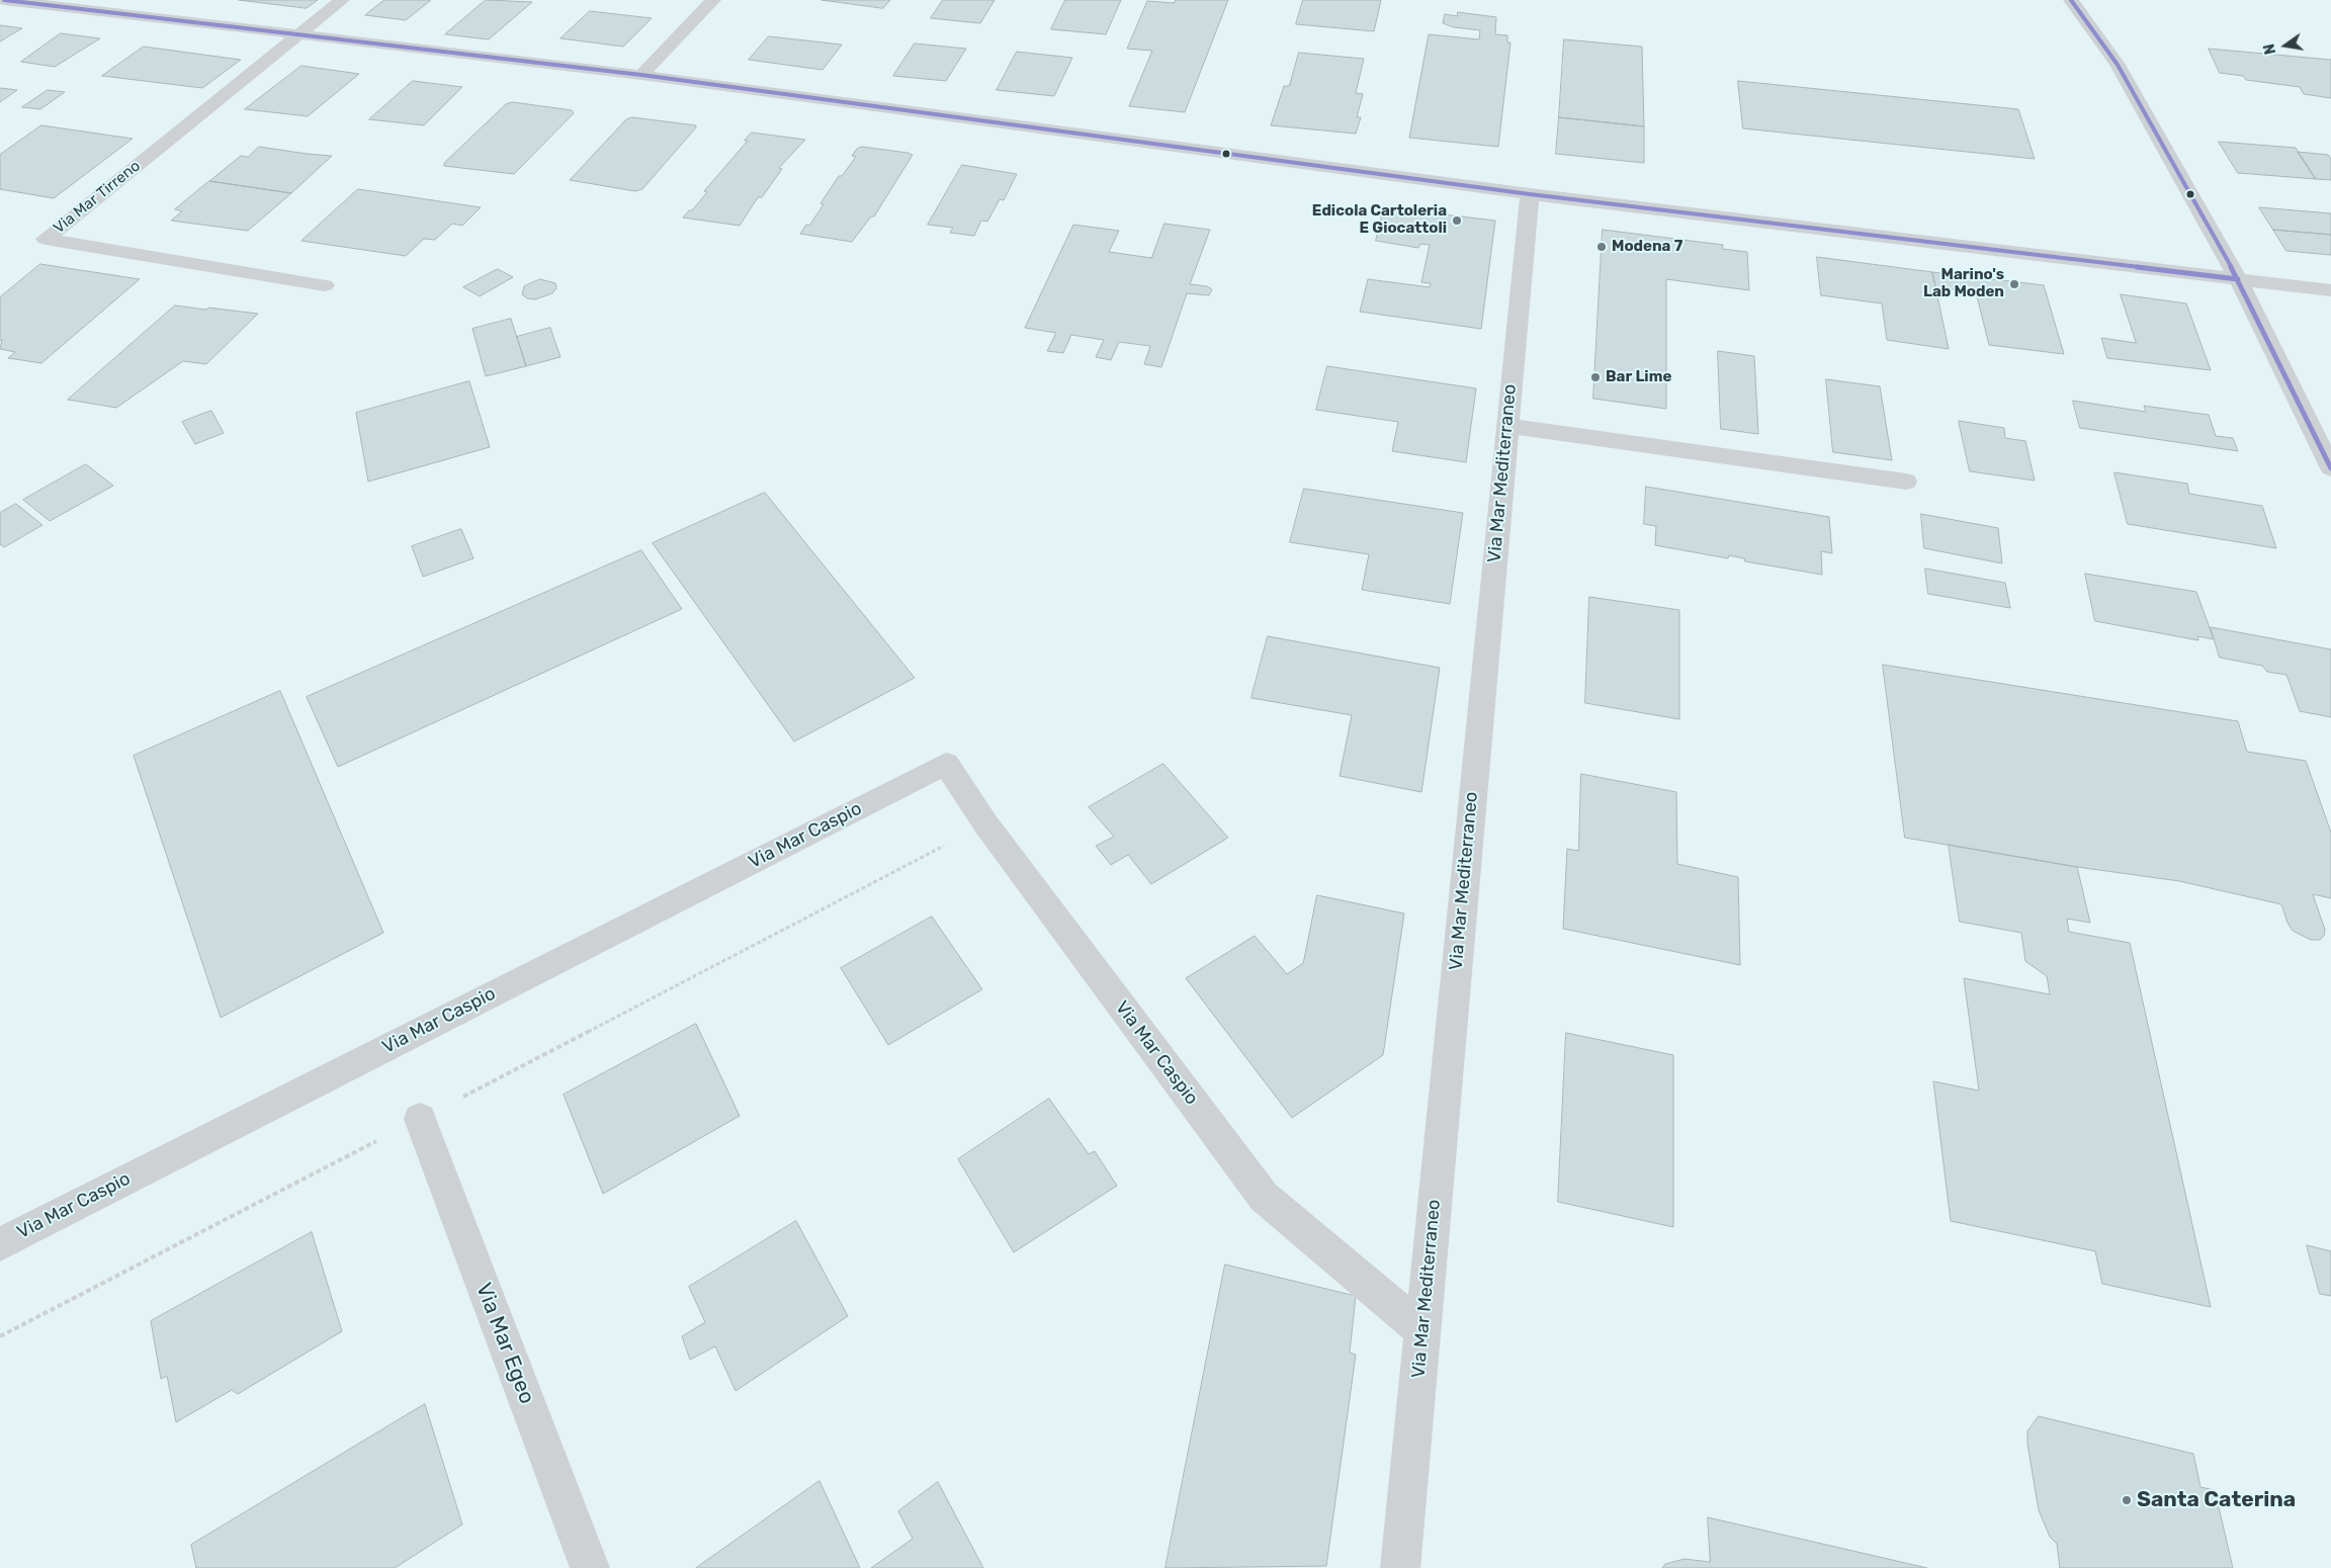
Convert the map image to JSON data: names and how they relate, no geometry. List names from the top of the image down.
{
  "streets": {
    "street": [
      "Via Mar Tirreno",
      "Via Mar Mediterraneo",
      "Via Mar Caspio",
      "Via Mar Egeo"
    ]
  },
  "crossings": [
    ["Via Mar Mediterraneo", "Via Mar Caspio"]
  ],
  "places": [
    "Edicola Cartoleria E Giocattoli",
    "Modena 7",
    "Marino's Lab Moden",
    "Bar Lime",
    "Santa Caterina"
  ],
  "north": "left"
}
